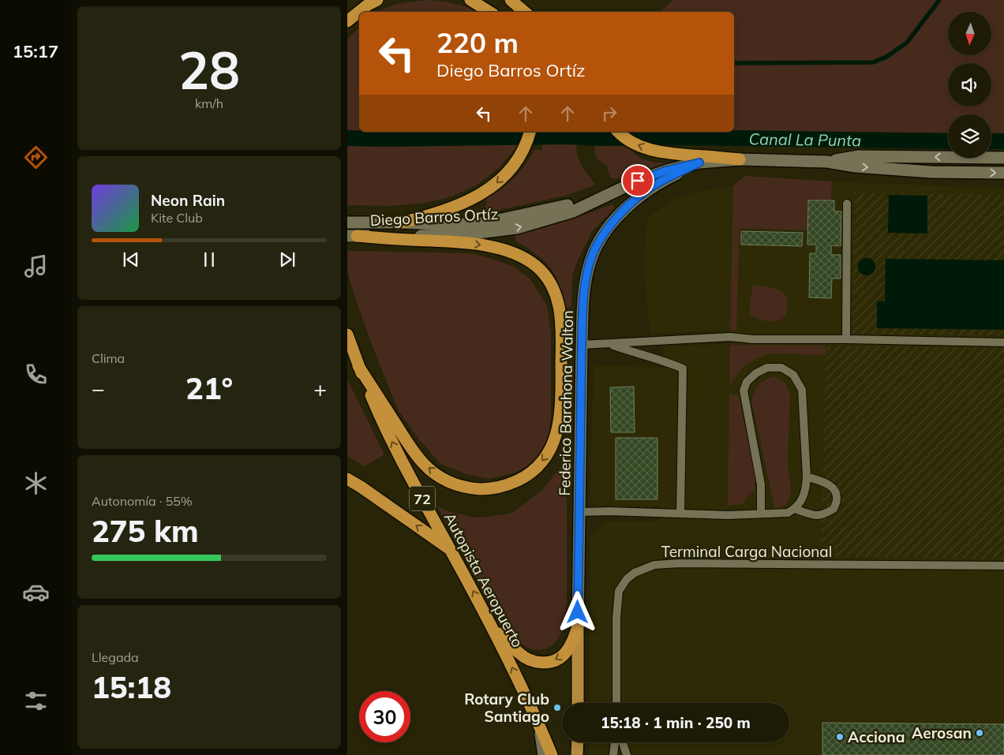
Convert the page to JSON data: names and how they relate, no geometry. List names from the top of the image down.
{
  "streets": {
    "highway": ["72", "Autopista Aeropuerto"],
    "street": ["Diego Barros Ortíz", "Federico Barahona Walton"],
    "lane": ["Terminal Carga Nacional"]
  },
  "crossings": [
    ["Diego Barros Ortíz", "Federico Barahona Walton"]
  ],
  "one_way": ["Autopista Aeropuerto"],
  "water": ["Canal La Punta"],
  "places": ["Rotary Club Santiago", "Aerosan", "Acciona"],
  "north": "bottom",
  "page": {
    "tabs": "15:17",
    "tile": [
      ["28", "km/h"],
      "Clima",
      ["Autonomía · 55%", "275 km"],
      ["Llegada", "15:18"]
    ],
    "turn": ["220 m", "Diego Barros Ortíz"],
    "song": ["Neon Rain", "Kite Club"],
    "heat": ["−", "21°", "+"],
    "limit": "30",
    "trip": "15:18 · 1 min · 250 m"
  }
}
